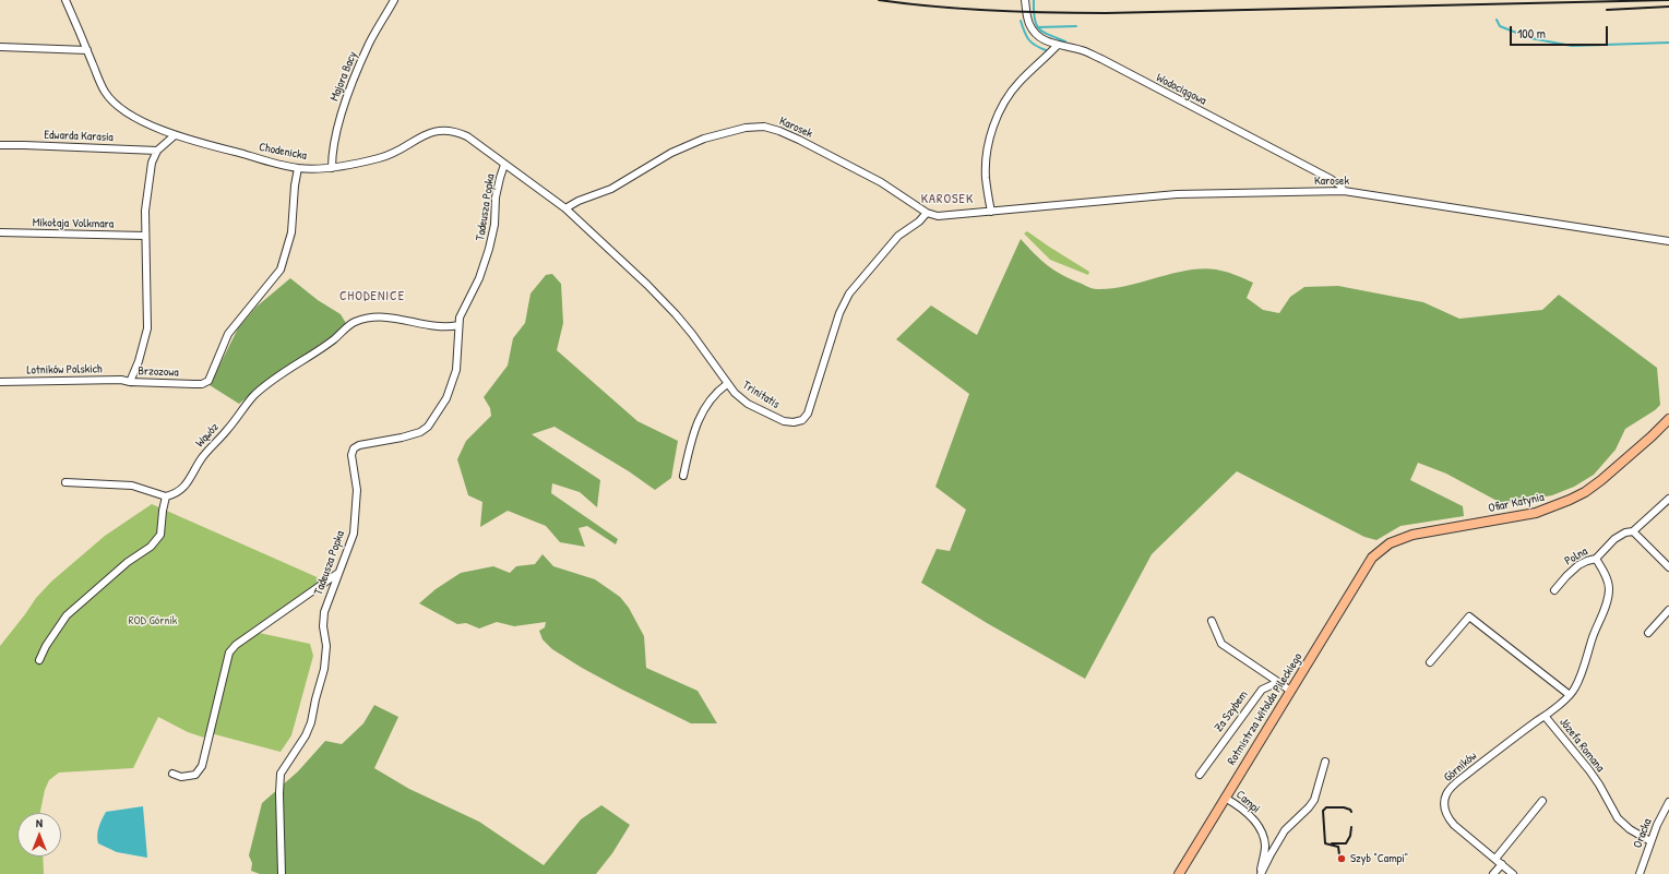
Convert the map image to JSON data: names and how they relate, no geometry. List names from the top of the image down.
{
  "streets": {
    "main road": ["Ofiar Katynia", "Rotmistrza Witolda Pileckiego"],
    "street": [
      "Majora Bacy",
      "Wodociągowa",
      "Karosek",
      "Edwarda Karasia",
      "Chodenicka",
      "Tadeusza Popka",
      "Mikołaja Volkmara",
      "Lotników Polskich",
      "Brzozowa",
      "Trinitatis",
      "Wąwóz",
      "Polna",
      "Za Szybem",
      "Józefa Romana",
      "Górników",
      "Campi",
      "Oracka"
    ]
  },
  "crossings": [
    ["Majora Bacy", "Chodenicka"],
    ["Wodociągowa", "Karosek"],
    ["Karosek", "Chodenicka"],
    ["Karosek", "Trinitatis"],
    ["Edwarda Karasia", "Brzozowa"],
    ["Chodenicka", "Tadeusza Popka"],
    ["Chodenicka", "Brzozowa"],
    ["Chodenicka", "Trinitatis"],
    ["Tadeusza Popka", "Wąwóz"],
    ["Mikołaja Volkmara", "Brzozowa"],
    ["Lotników Polskich", "Brzozowa"],
    ["Ofiar Katynia", "Rotmistrza Witolda Pileckiego"],
    ["Polna", "Józefa Romana"],
    ["Rotmistrza Witolda Pileckiego", "Campi"],
    ["Józefa Romana", "Górników"],
    ["Józefa Romana", "Oracka"]
  ],
  "districts": ["KAROSEK", "CHODENICE"],
  "parks": ["ROD Górnik"],
  "places": ["Szyb \"Campi\""],
  "scale_bar": "100 m",
  "north": "top"
}
